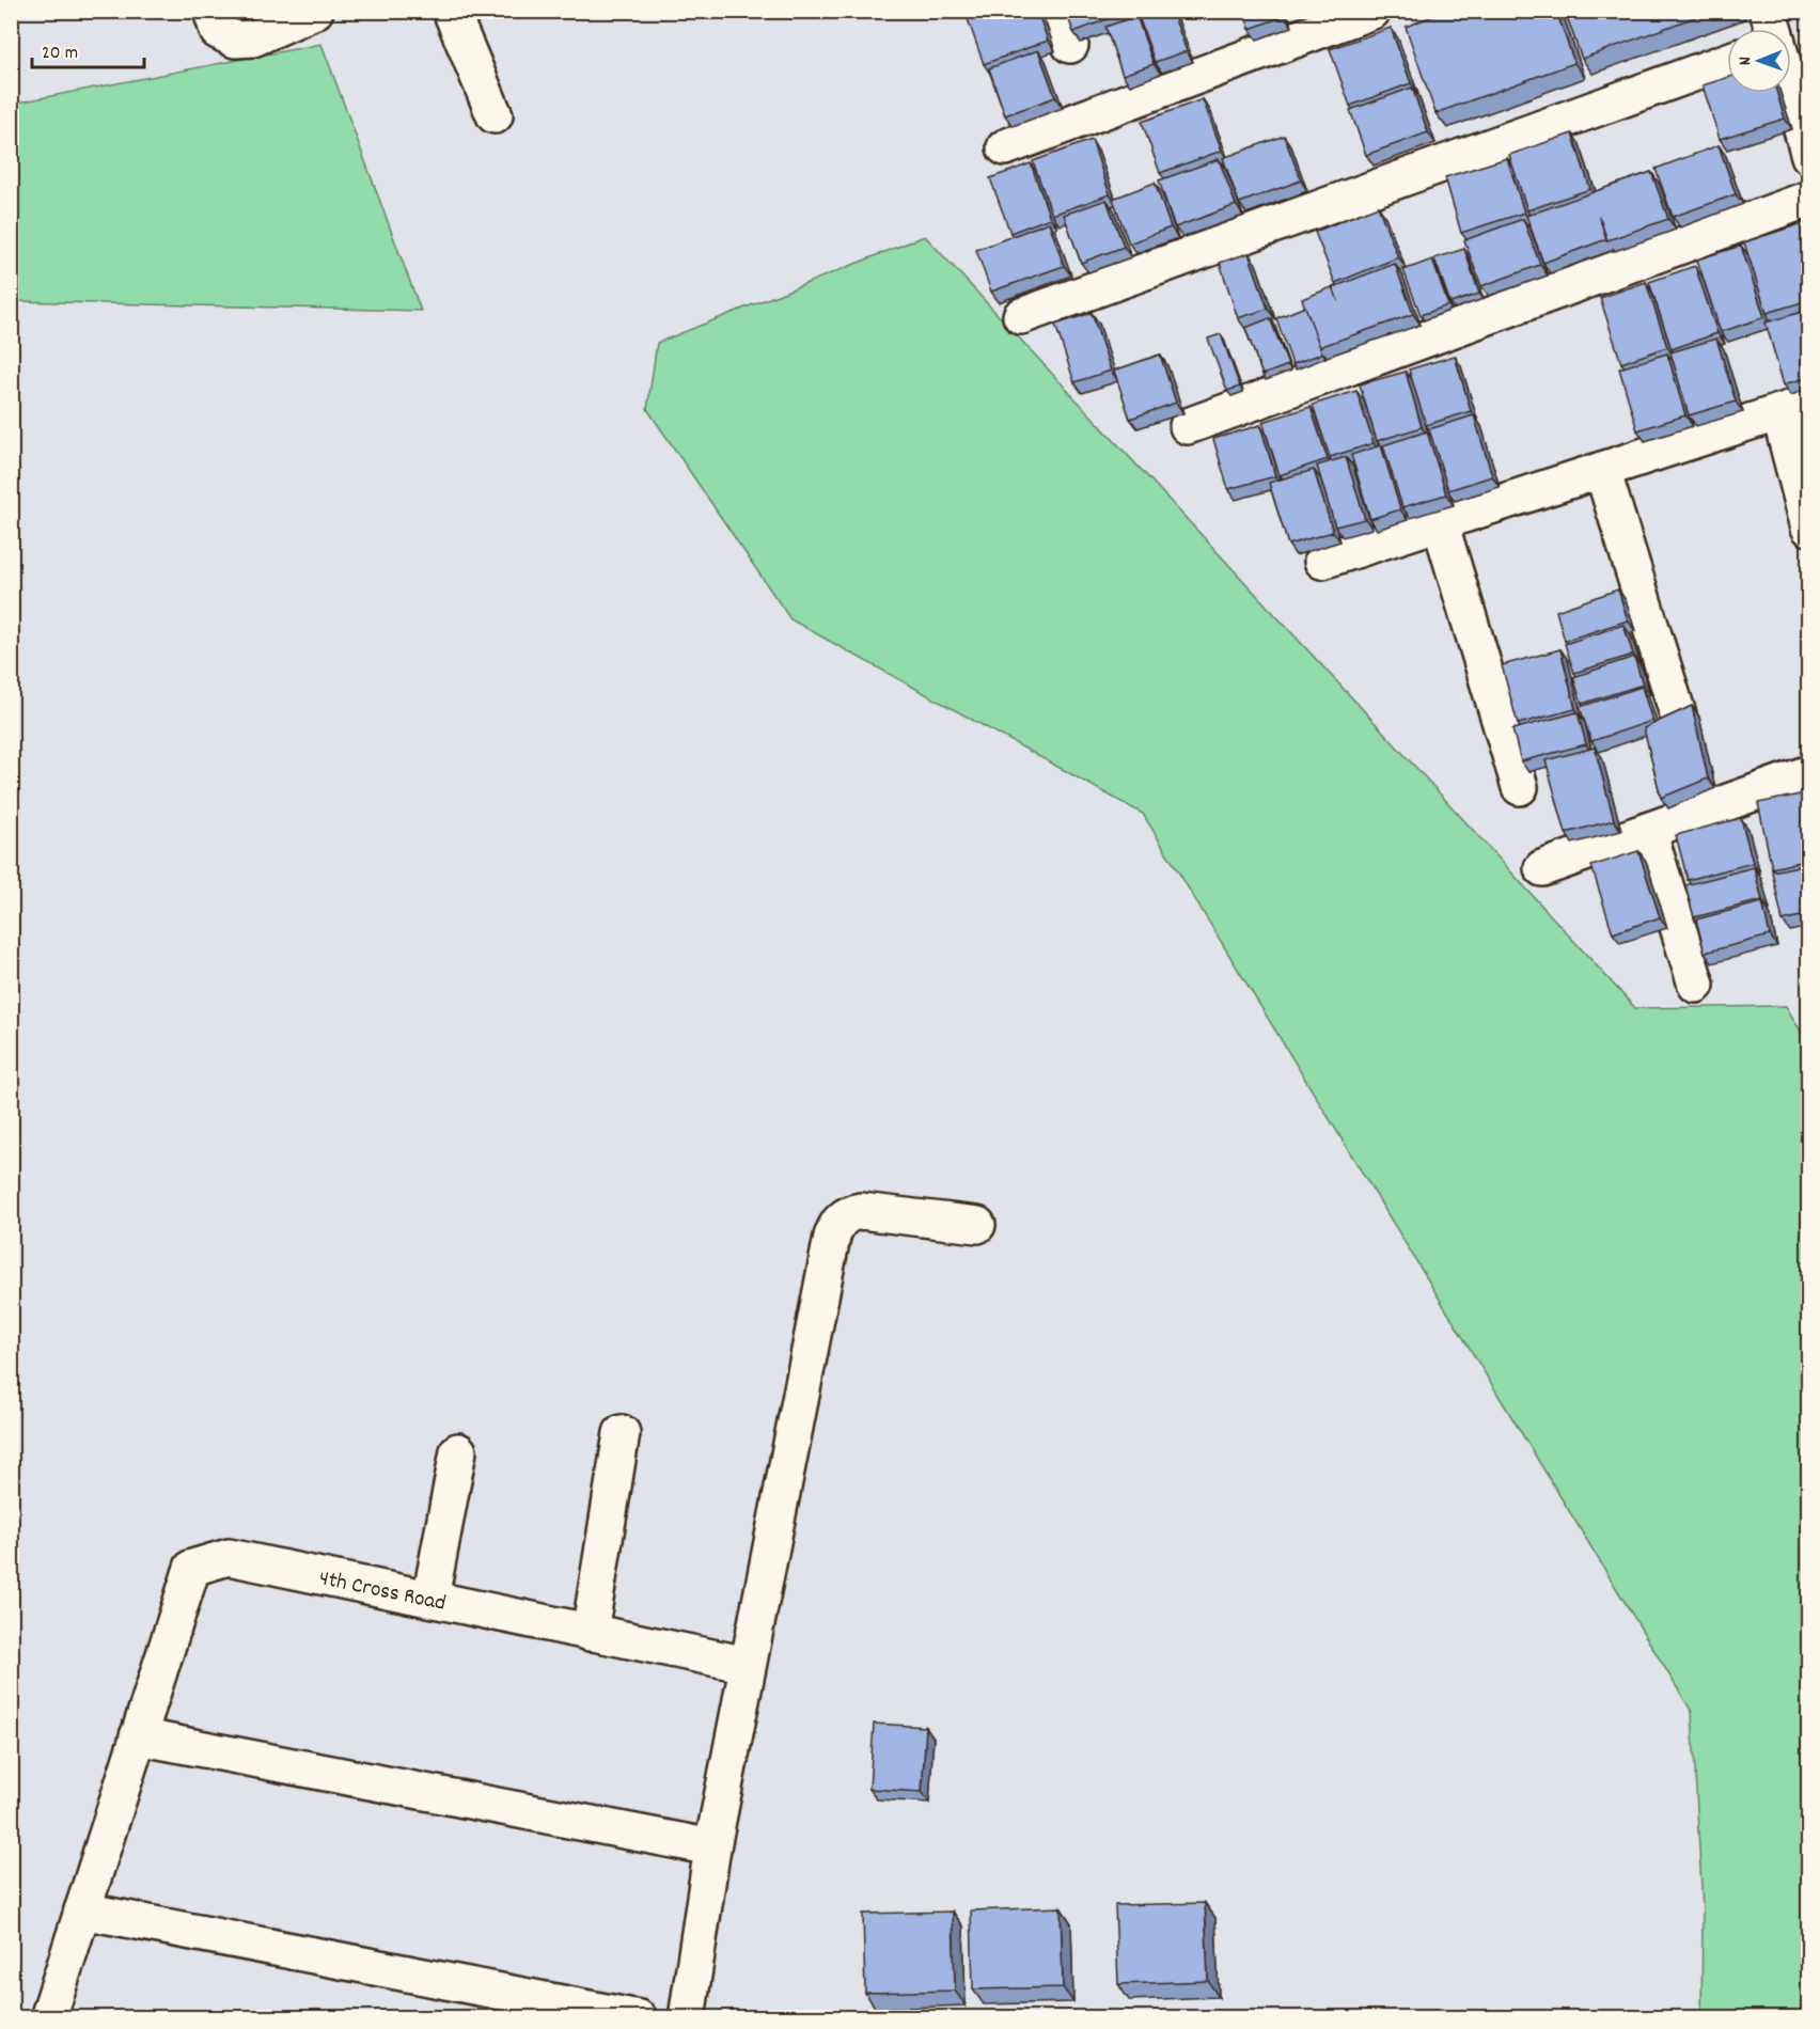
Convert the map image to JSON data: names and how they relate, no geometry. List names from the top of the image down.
{
  "streets": {
    "street": ["4th Cross Road"]
  },
  "scale_bar": "20 m",
  "north": "left"
}
